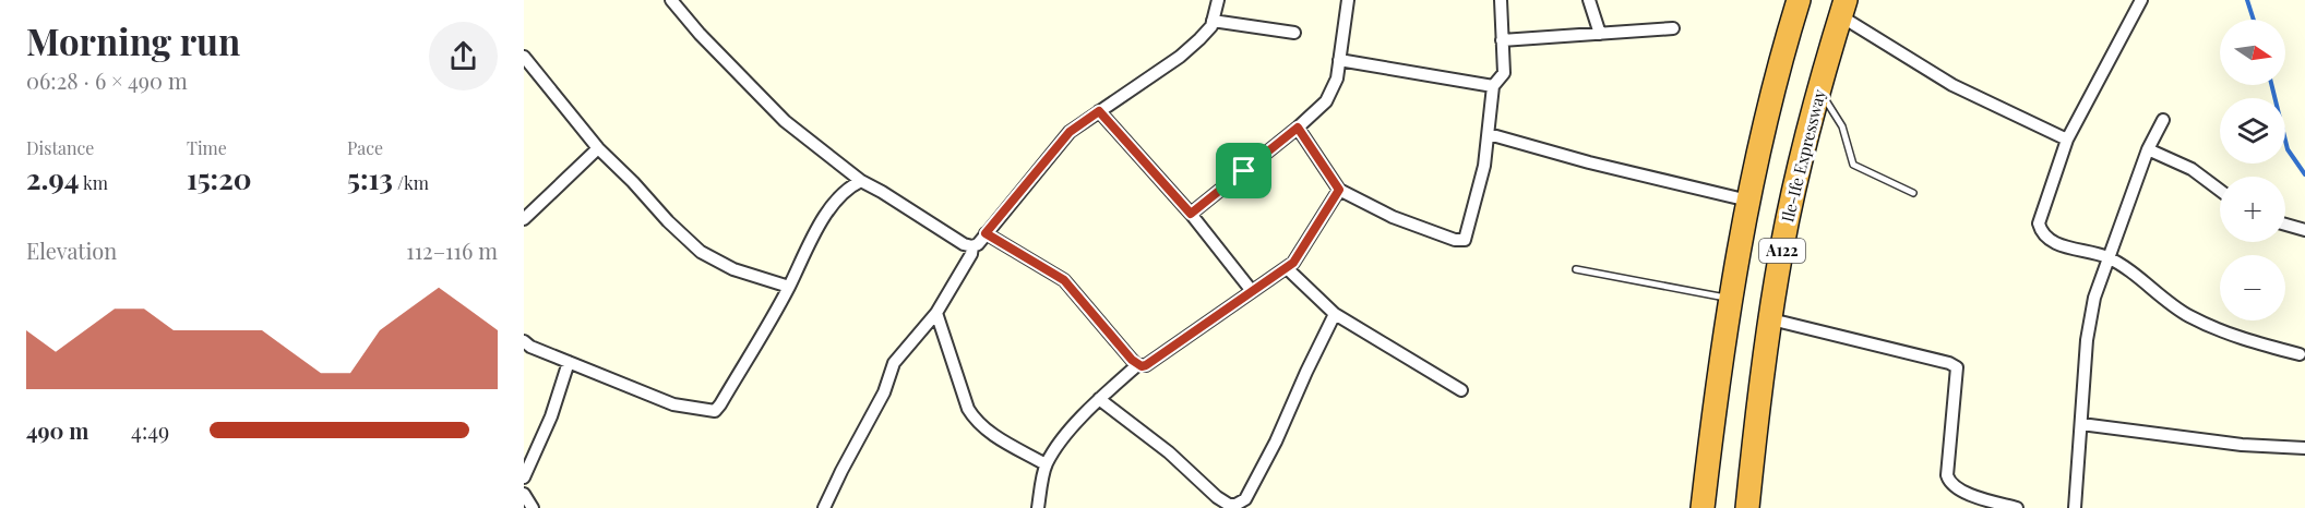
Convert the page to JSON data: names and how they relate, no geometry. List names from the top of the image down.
{
  "streets": {
    "highway": ["Ile-Ife Expressway", "A122"]
  },
  "north": "right",
  "page": {
    "heading": ["Morning run", "06:28 · 6 × 490 m"],
    "map_buttons": ["+", "−"],
    "stats": [
      ["Distance", "2.94 km"],
      ["Time", "15:20"],
      ["Pace", "5:13 /km"]
    ],
    "chart": ["Elevation", "112–116 m"],
    "list": [
      {
        "name": "490 m",
        "note": "4:49"
      }
    ]
  }
}
